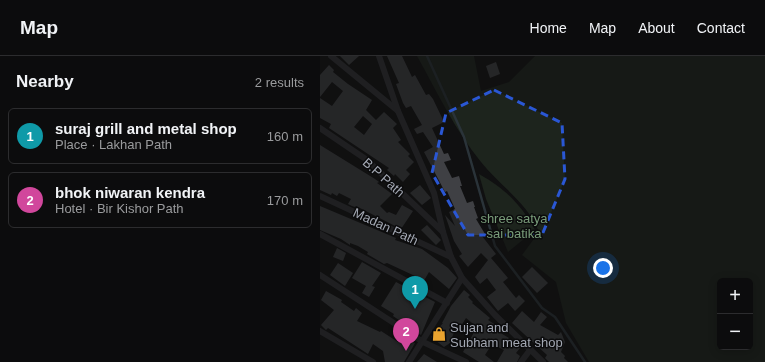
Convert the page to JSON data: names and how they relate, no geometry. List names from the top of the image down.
{
  "streets": {
    "street": ["B.P Path", "Madan Path"]
  },
  "parks": ["shree satya sai batika"],
  "places": {
    "shop": ["Sujan and Subham meat shop"]
  },
  "page": {
    "header": "Map",
    "nav": [
      "Home",
      "Map",
      "About",
      "Contact"
    ],
    "heading": ["Nearby", "2 results"],
    "list": [
      {
        "mark": "1",
        "name": "suraj grill and metal shop",
        "note": "Place · Lakhan Path",
        "value": "160 m"
      },
      {
        "mark": "2",
        "name": "bhok niwaran kendra",
        "note": "Hotel · Bir Kishor Path",
        "value": "170 m"
      }
    ],
    "pins": ["1", "2"],
    "map_buttons": ["+", "−"]
  }
}
